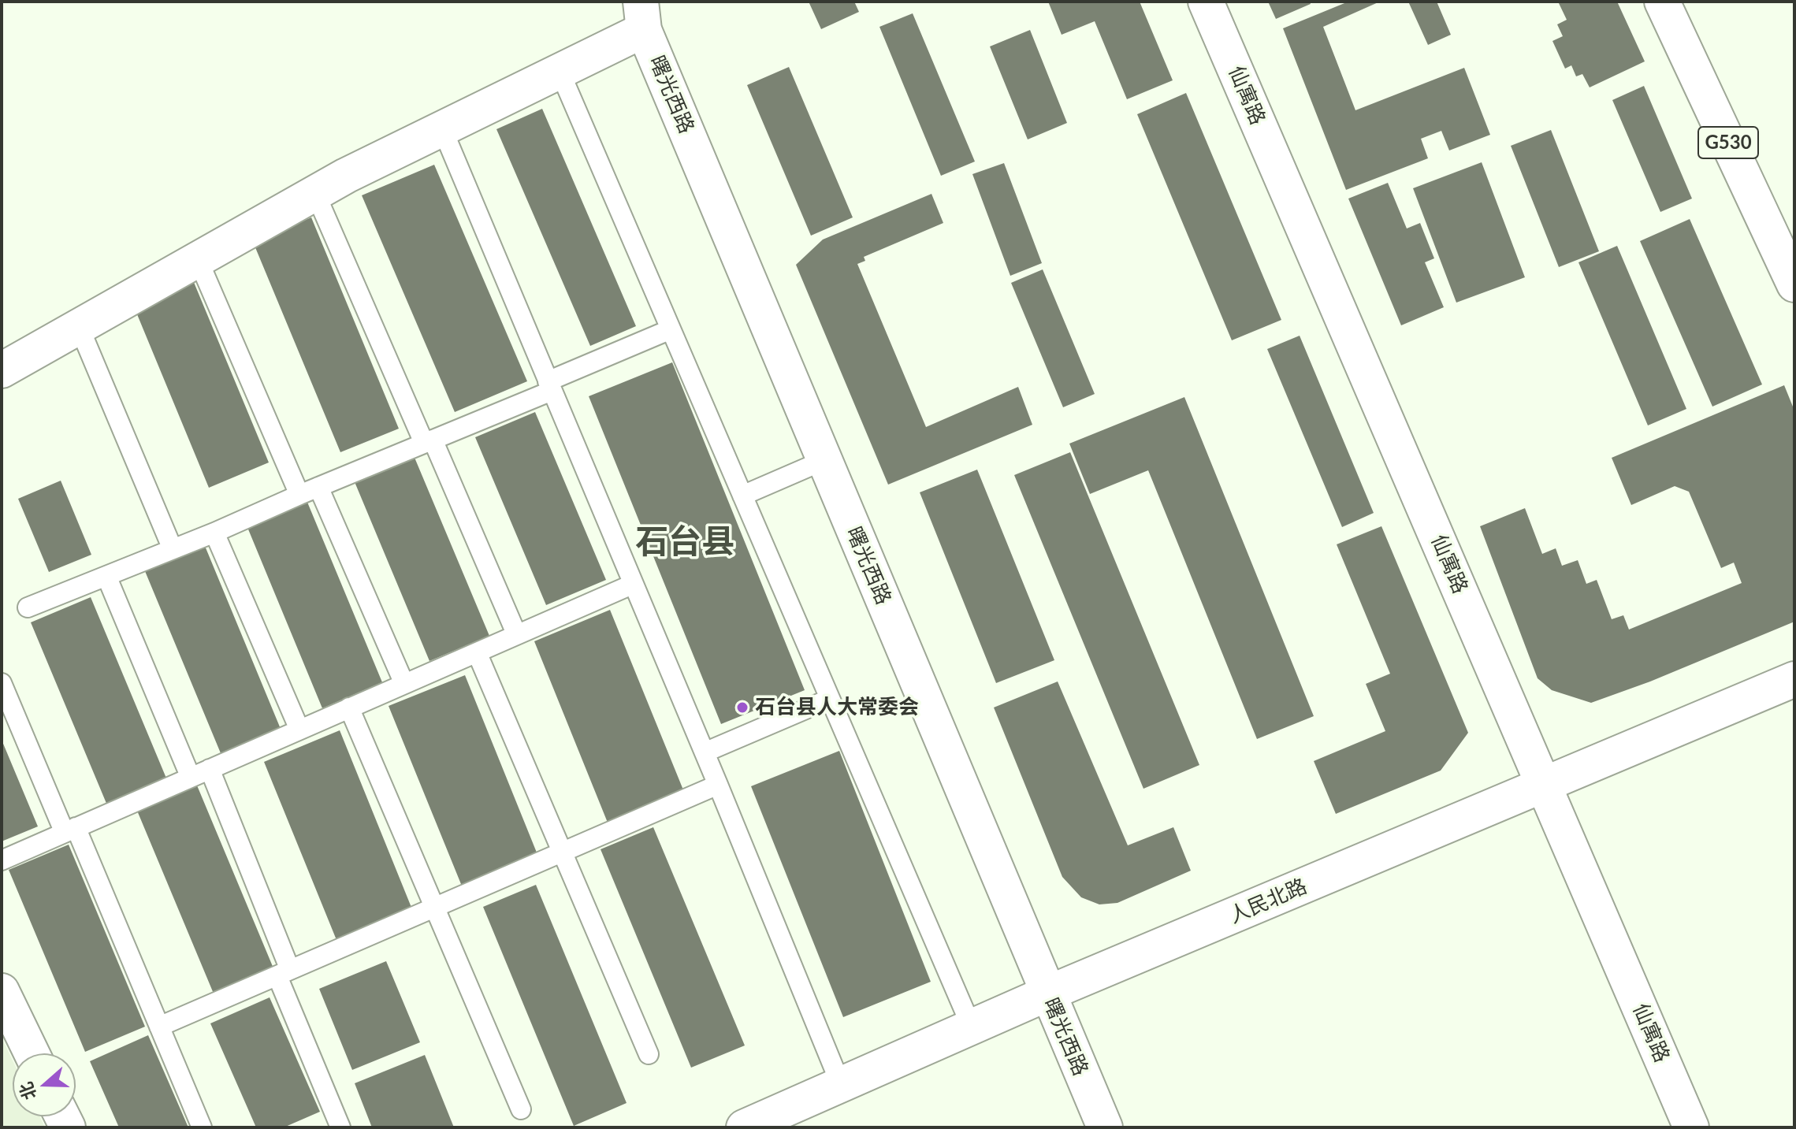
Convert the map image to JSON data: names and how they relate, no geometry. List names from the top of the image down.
{
  "streets": {
    "main road": [
      "曙光西路",
      "仙寓路",
      "G530",
      "人民北路"
    ]
  },
  "crossings": [
    ["曙光西路", "人民北路"],
    ["仙寓路", "人民北路"]
  ],
  "districts": ["石台县"],
  "places": ["石台县人大常委会"],
  "north": "left"
}
